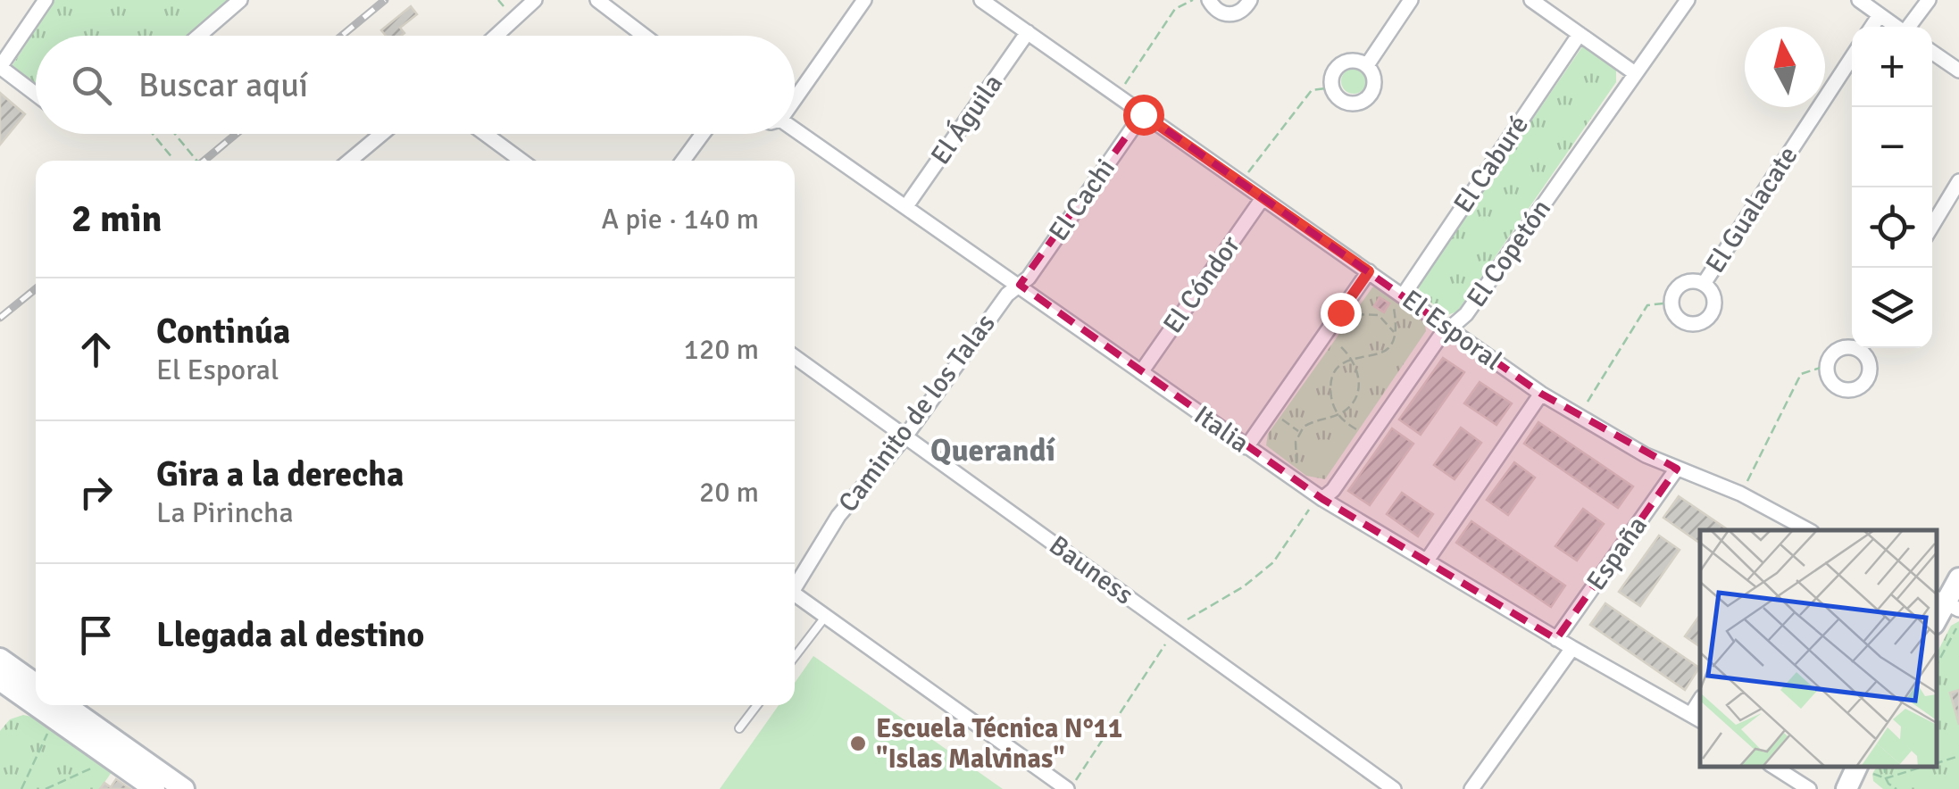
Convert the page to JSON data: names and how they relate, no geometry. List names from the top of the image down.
{
  "streets": {
    "street": [
      "El Águila",
      "El Caburé",
      "El Cachi",
      "El Gualacate",
      "El Copetón",
      "El Cóndor",
      "El Esporal",
      "Caminito de los Talas",
      "Italia",
      "España",
      "Bauness"
    ]
  },
  "crossings": [
    ["El Águila", "El Esporal"],
    ["El Águila", "Italia"],
    ["El Caburé", "El Esporal"],
    ["El Cachi", "El Esporal"],
    ["El Cachi", "Caminito de los Talas"],
    ["El Cachi", "Italia"],
    ["El Copetón", "El Esporal"],
    ["El Copetón", "Italia"],
    ["El Cóndor", "El Esporal"],
    ["El Cóndor", "Italia"],
    ["El Esporal", "España"],
    ["Caminito de los Talas", "Italia"],
    ["Caminito de los Talas", "Bauness"],
    ["Italia", "España"]
  ],
  "districts": ["Querandí"],
  "places": ["Escuela Técnica N°11 \"Islas Malvinas\""],
  "north": "top",
  "page": {
    "map_buttons": ["+", "−"],
    "search": "Buscar aquí",
    "heading": ["2 min", "A pie · 140 m"],
    "list": [
      ["Continúa", "El Esporal", "120 m"],
      ["Gira a la derecha", "La Pirincha", "20 m"],
      "Llegada al destino"
    ]
  }
}
